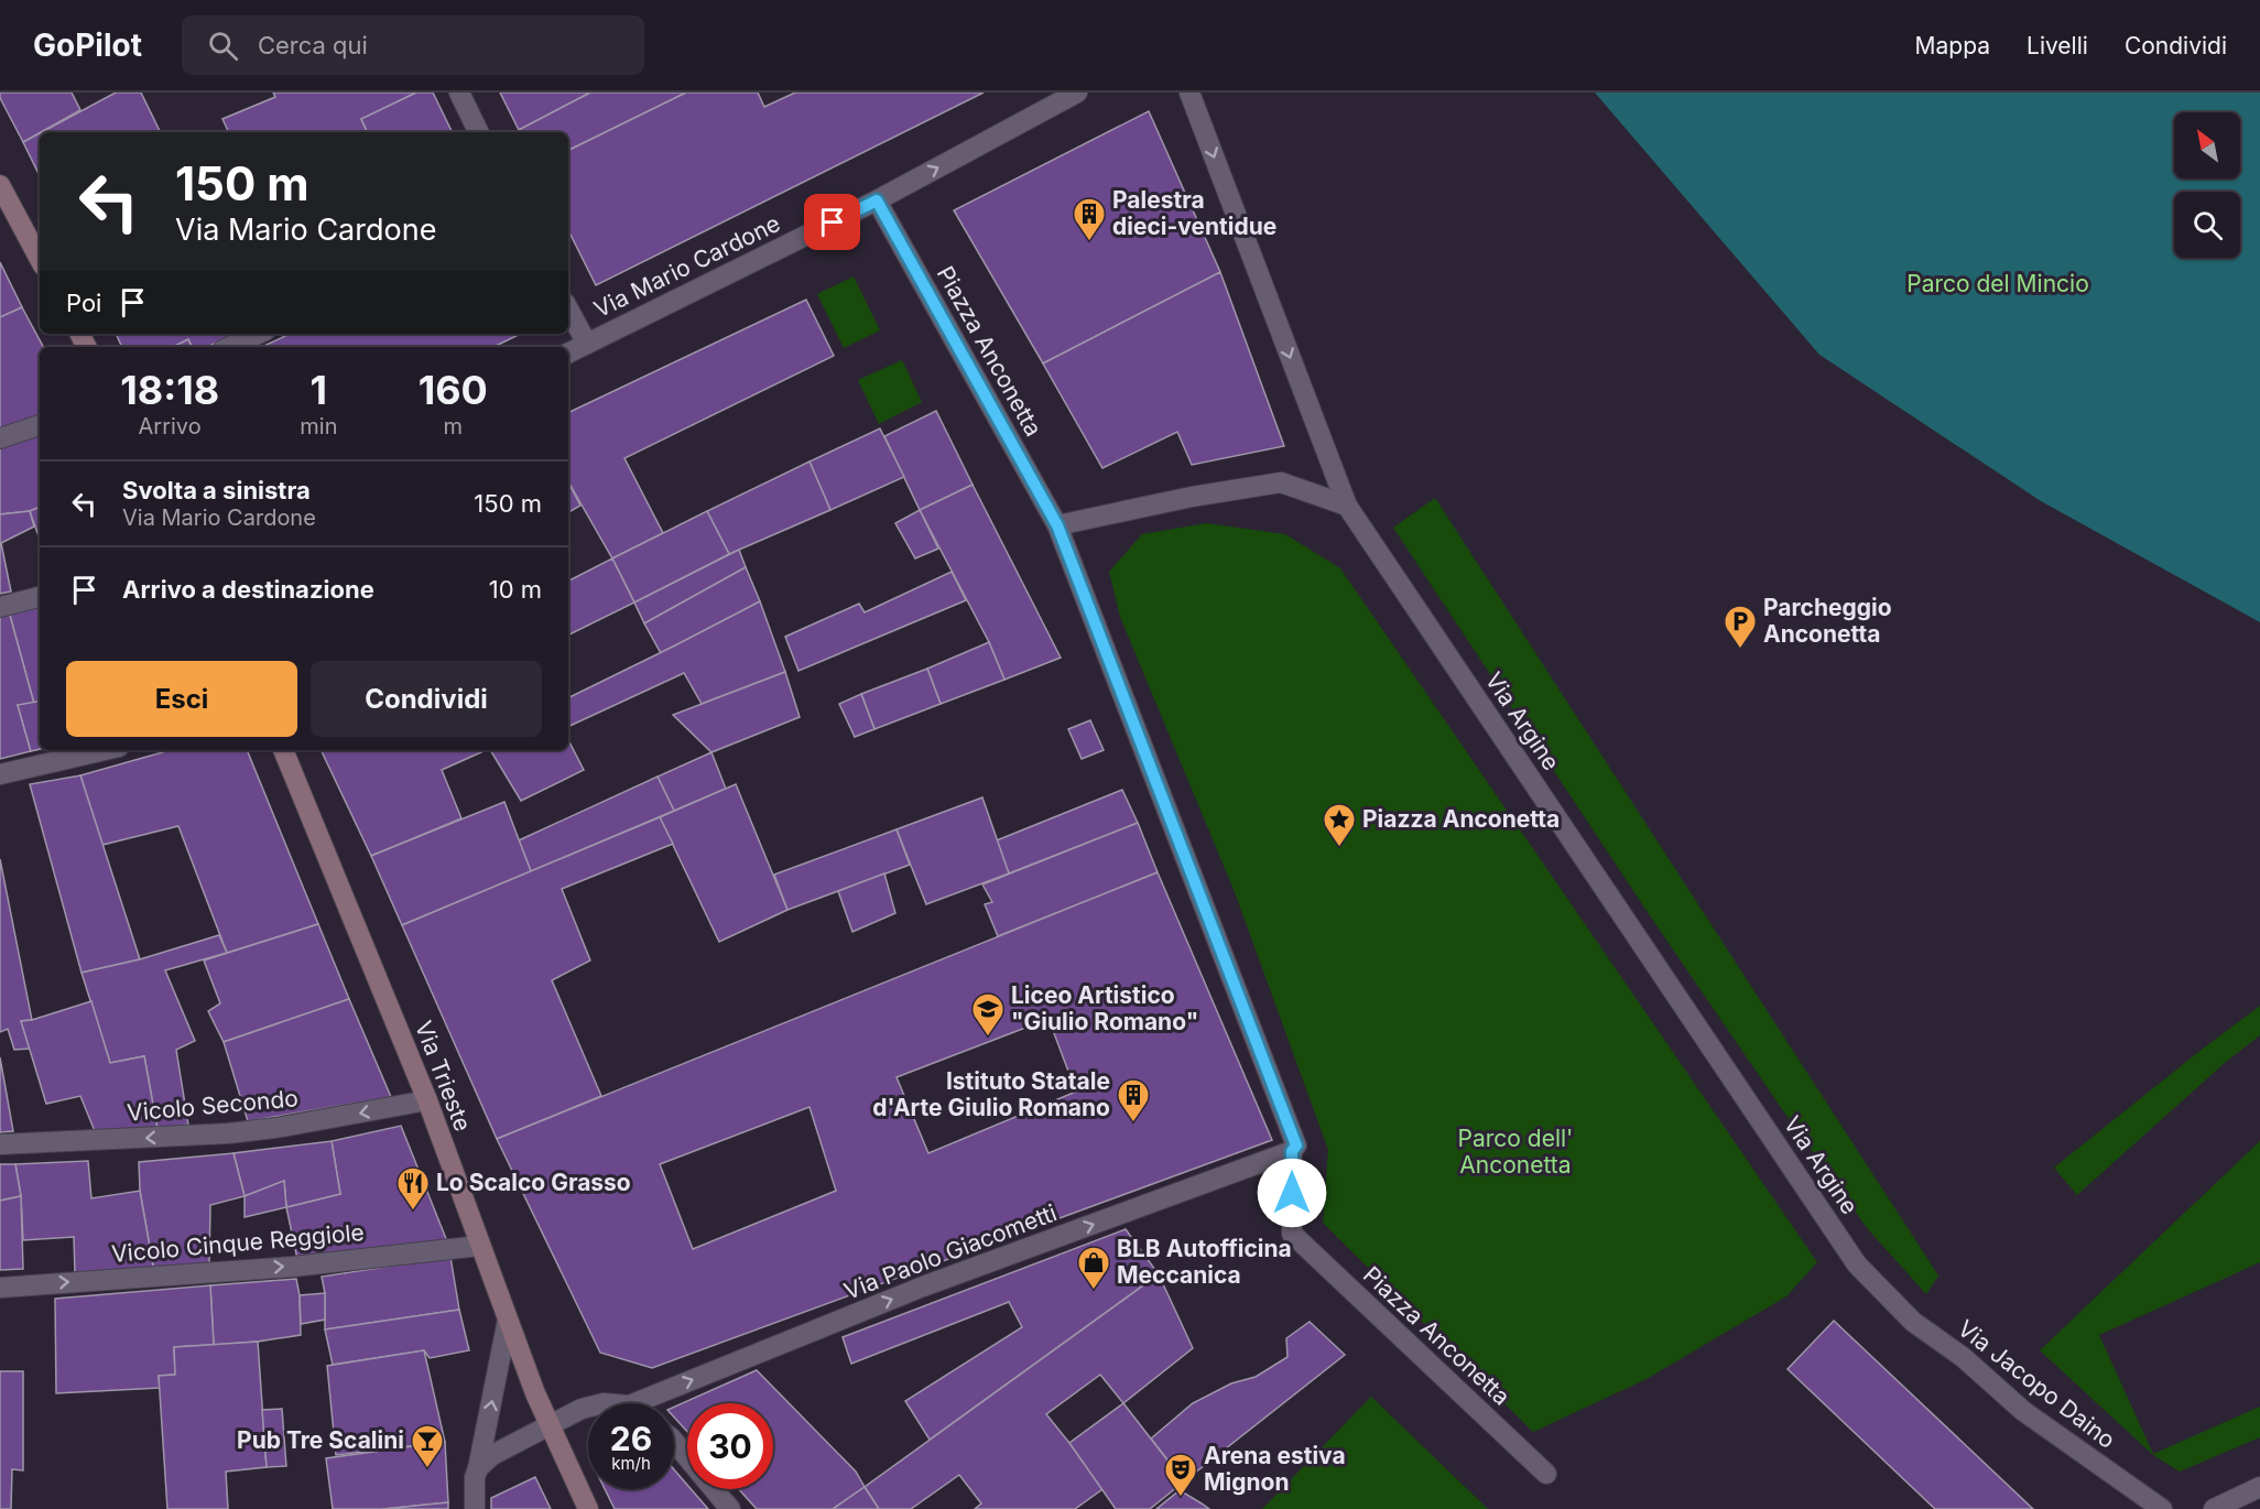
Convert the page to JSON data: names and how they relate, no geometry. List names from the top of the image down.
{
  "streets": {
    "main road": ["Via Trieste"],
    "street": [
      "Via Mario Cardone",
      "Piazza Anconetta",
      "Via Argine",
      "Vicolo Secondo",
      "Vicolo Cinque Reggiole",
      "Via Paolo Giacometti",
      "Via Jacopo Daino"
    ]
  },
  "crossings": [
    ["Via Mario Cardone", "Piazza Anconetta"],
    ["Piazza Anconetta", "Via Paolo Giacometti"],
    ["Via Argine", "Via Jacopo Daino"],
    ["Via Trieste", "Vicolo Secondo"],
    ["Via Trieste", "Vicolo Cinque Reggiole"]
  ],
  "one_way": [
    "Via Mario Cardone",
    "Vicolo Secondo",
    "Vicolo Cinque Reggiole",
    "Via Paolo Giacometti"
  ],
  "parks": ["Parco del Mincio", "Parco dell' Anconetta"],
  "places": {
    "building": ["Palestra dieci-ventidue", "Istituto Statale d'Arte Giulio Romano"],
    "parking": ["Parcheggio Anconetta"],
    "place": ["Piazza Anconetta"],
    "school or university": ["Liceo Artistico \"Giulio Romano\""],
    "restaurant": ["Lo Scalco Grasso"],
    "shop": ["BLB Autofficina Meccanica"],
    "bar": ["Pub Tre Scalini"],
    "theatre": ["Arena estiva Mignon"]
  },
  "north": "top left",
  "page": {
    "header": "GoPilot",
    "search": "Cerca qui",
    "nav": ["Mappa", "Livelli", "Condividi"],
    "turn": ["150 m", "Via Mario Cardone"],
    "then": "Poi",
    "eta": [
      "18:18",
      "Arrivo",
      "1",
      "min",
      "160",
      "m"
    ],
    "list": [
      {
        "name": "Svolta a sinistra",
        "note": "Via Mario Cardone",
        "value": "150 m"
      },
      {
        "name": "Arrivo a destinazione",
        "value": "10 m"
      }
    ],
    "buttons": ["Esci", "Condividi"],
    "speed": "26 km/h",
    "limit": "30"
  }
}
